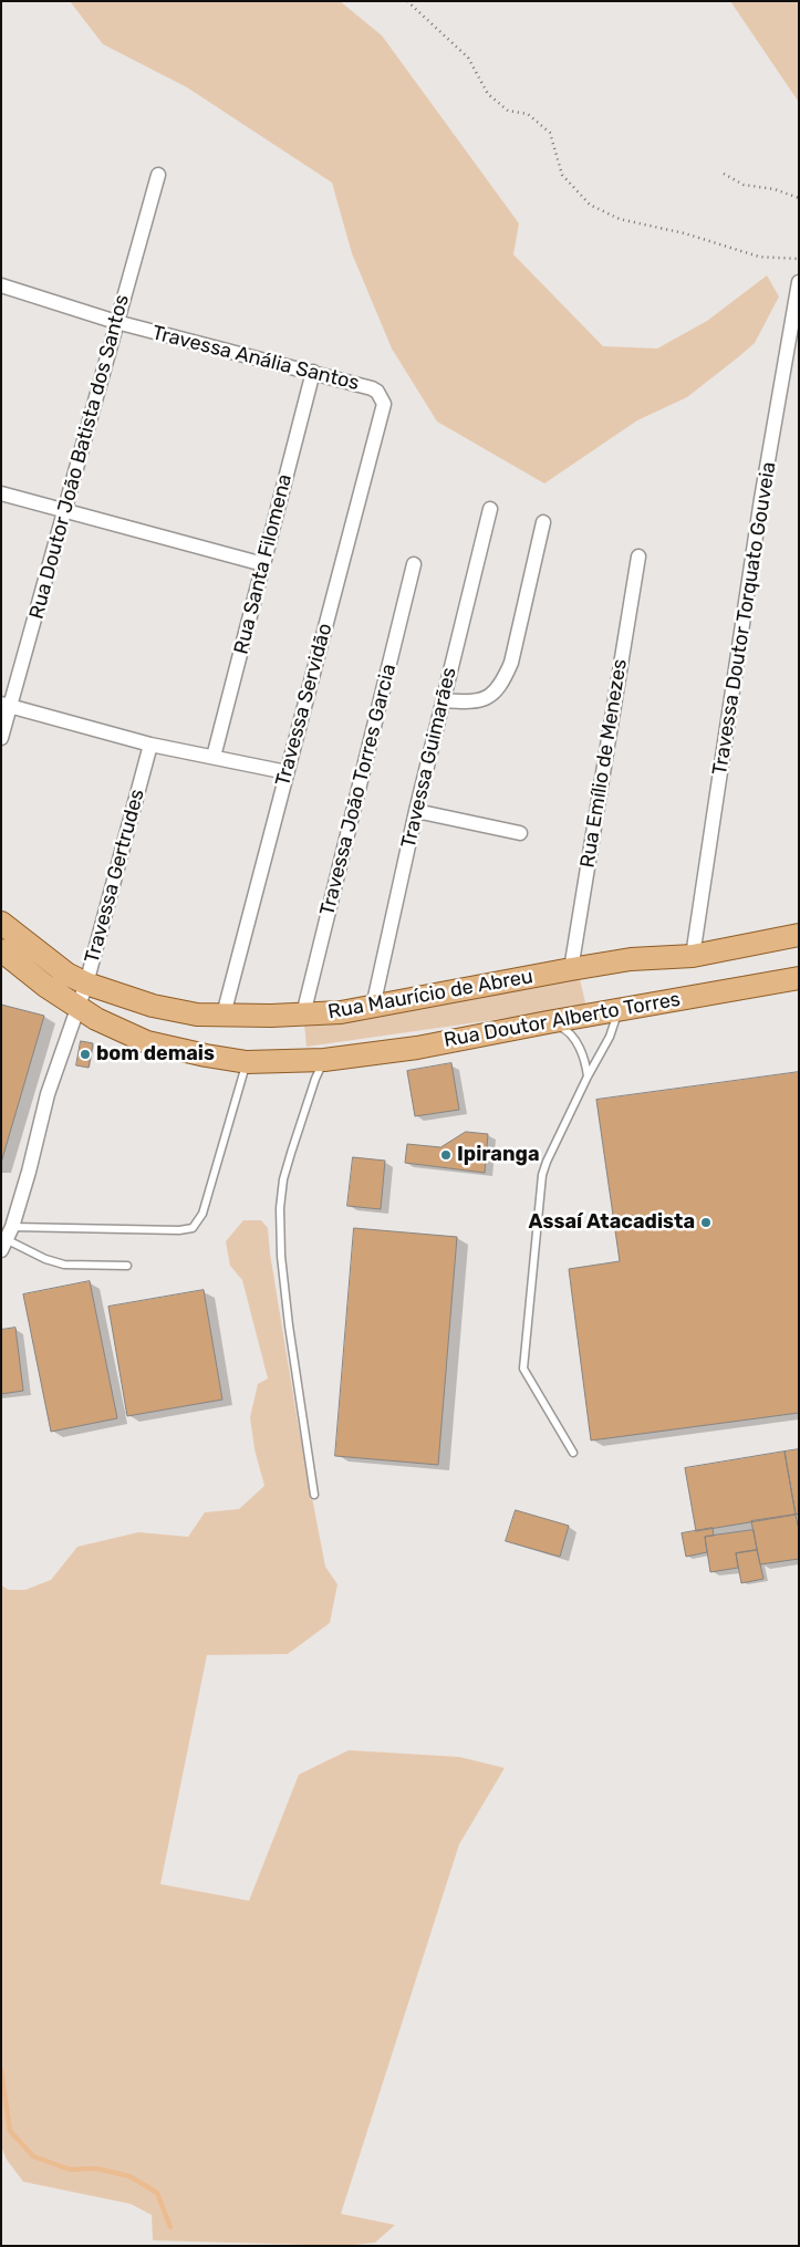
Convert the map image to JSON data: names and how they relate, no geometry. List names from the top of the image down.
{
  "streets": {
    "main road": ["Rua Maurício de Abreu", "Rua Doutor Alberto Torres"],
    "street": [
      "Travessa Anália Santos",
      "Rua Doutor João Batista dos Santos",
      "Rua Santa Filomena",
      "Travessa Doutor Torquato Gouveia",
      "Travessa Servidão",
      "Travessa Guimarães",
      "Rua Emílio de Menezes",
      "Travessa João Torres Garcia",
      "Travessa Gertrudes"
    ]
  },
  "crossings": [
    ["Travessa Anália Santos", "Rua Doutor João Batista dos Santos"],
    ["Travessa Anália Santos", "Rua Santa Filomena"],
    ["Travessa Anália Santos", "Travessa Servidão"],
    ["Travessa Doutor Torquato Gouveia", "Rua Maurício de Abreu"],
    ["Travessa Servidão", "Rua Maurício de Abreu"],
    ["Travessa Guimarães", "Rua Maurício de Abreu"],
    ["Rua Emílio de Menezes", "Rua Maurício de Abreu"],
    ["Travessa João Torres Garcia", "Rua Maurício de Abreu"],
    ["Travessa Gertrudes", "Rua Maurício de Abreu"],
    ["Travessa Gertrudes", "Rua Doutor Alberto Torres"]
  ],
  "places": ["bom demais", "Ipiranga", "Assaí Atacadista"]
}
